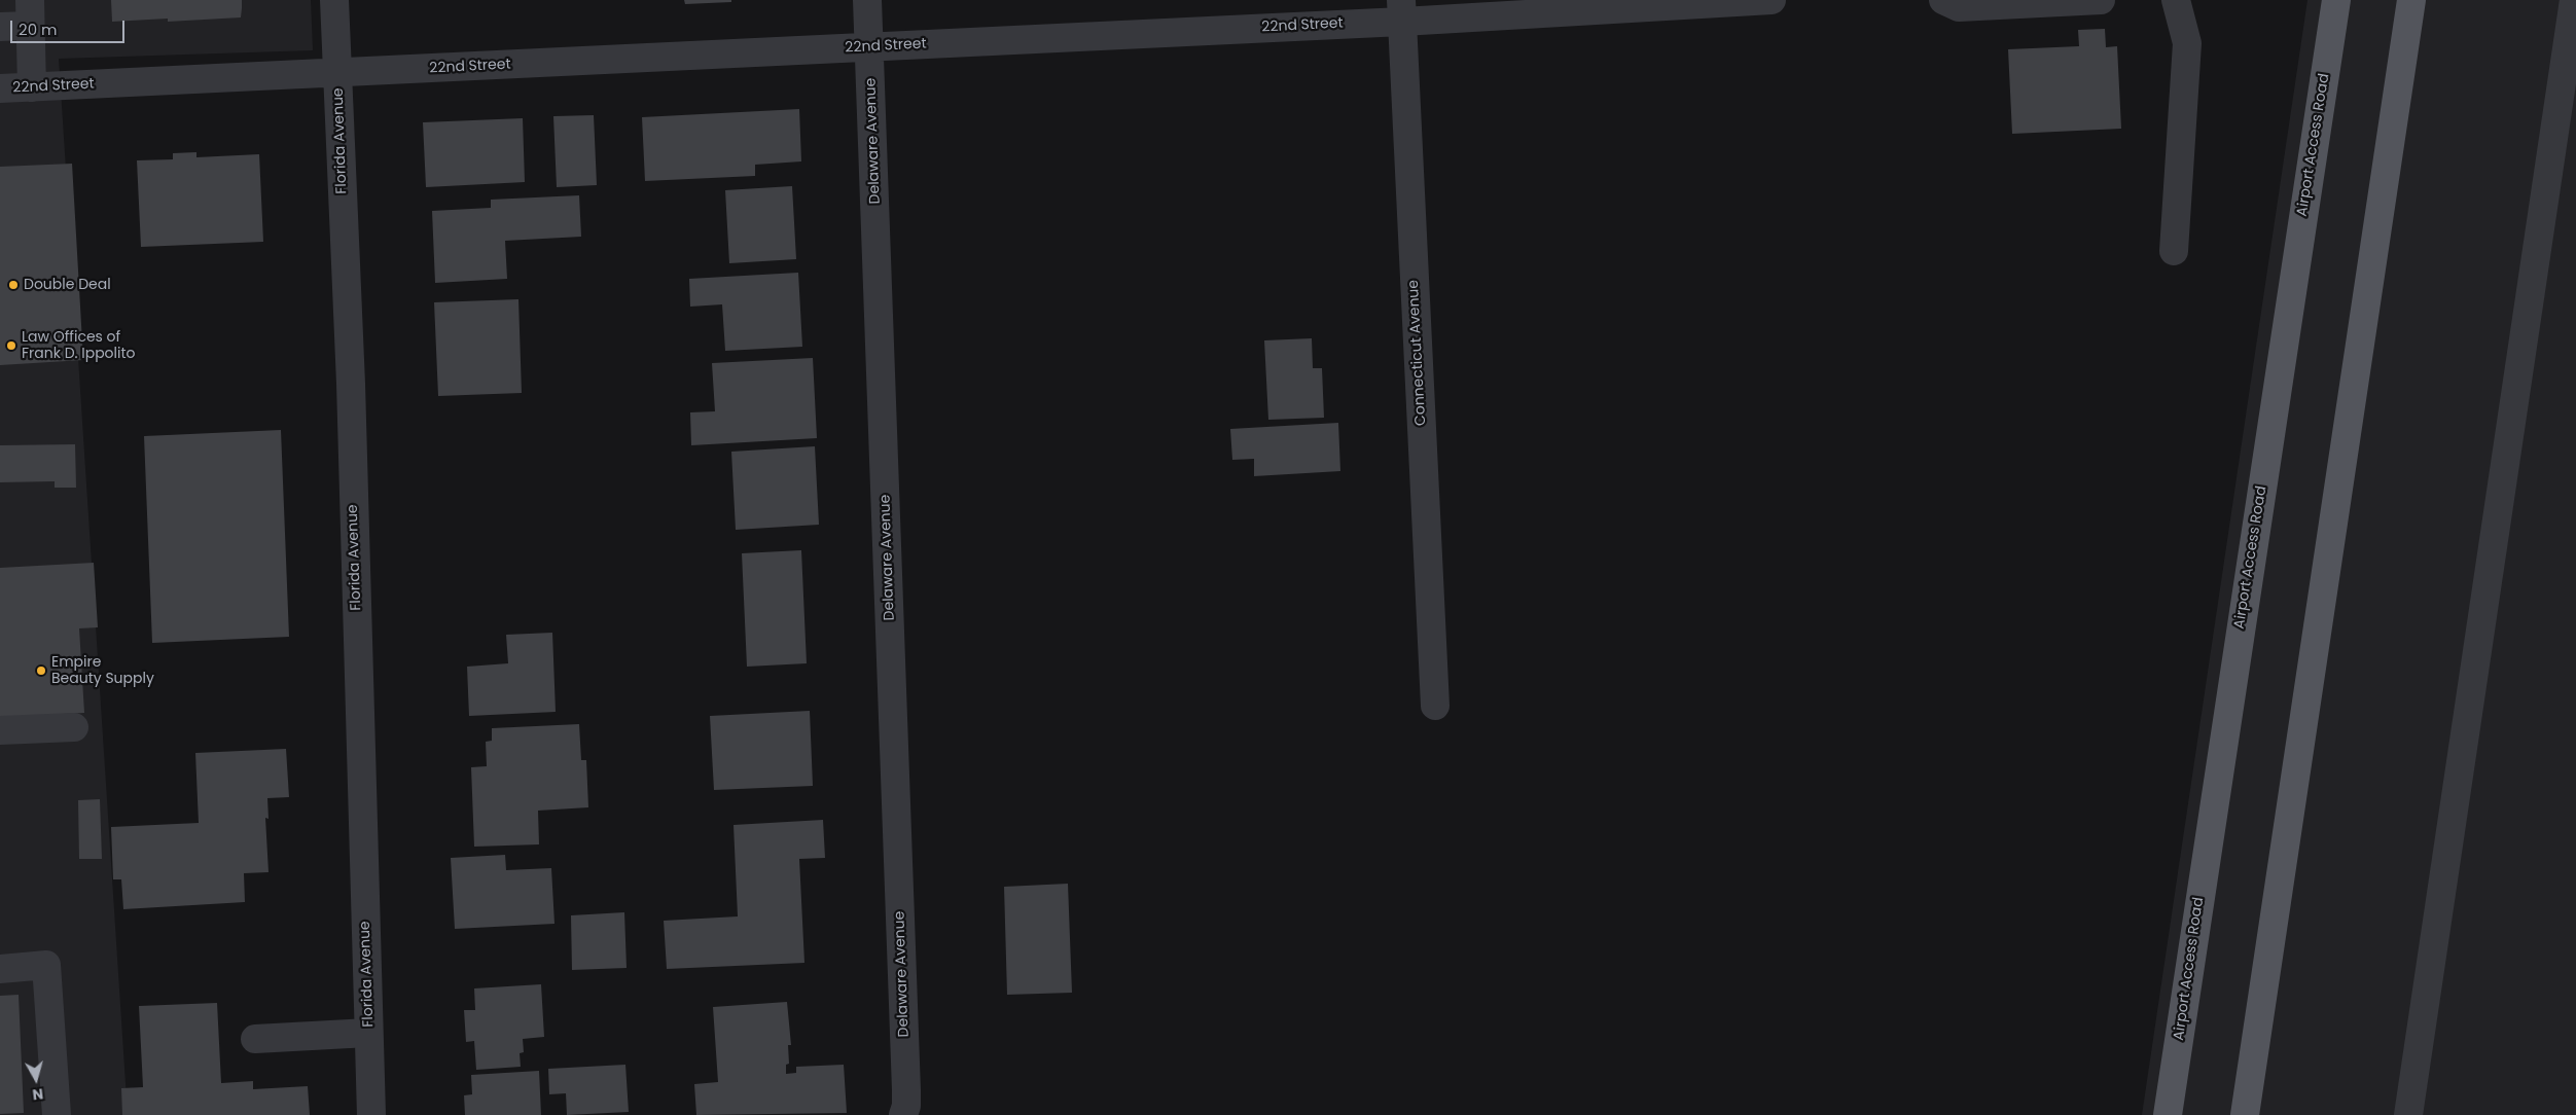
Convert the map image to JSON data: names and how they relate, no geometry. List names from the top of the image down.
{
  "streets": {
    "main road": ["Airport Access Road"],
    "street": [
      "22nd Street",
      "Florida Avenue",
      "Delaware Avenue",
      "Connecticut Avenue"
    ]
  },
  "crossings": [
    ["22nd Street", "Florida Avenue"],
    ["22nd Street", "Delaware Avenue"],
    ["22nd Street", "Connecticut Avenue"]
  ],
  "places": ["Double Deal", "Law Offices of Frank D. Ippolito", "Empire Beauty Supply"],
  "scale_bar": "20 m",
  "north": "bottom"
}
